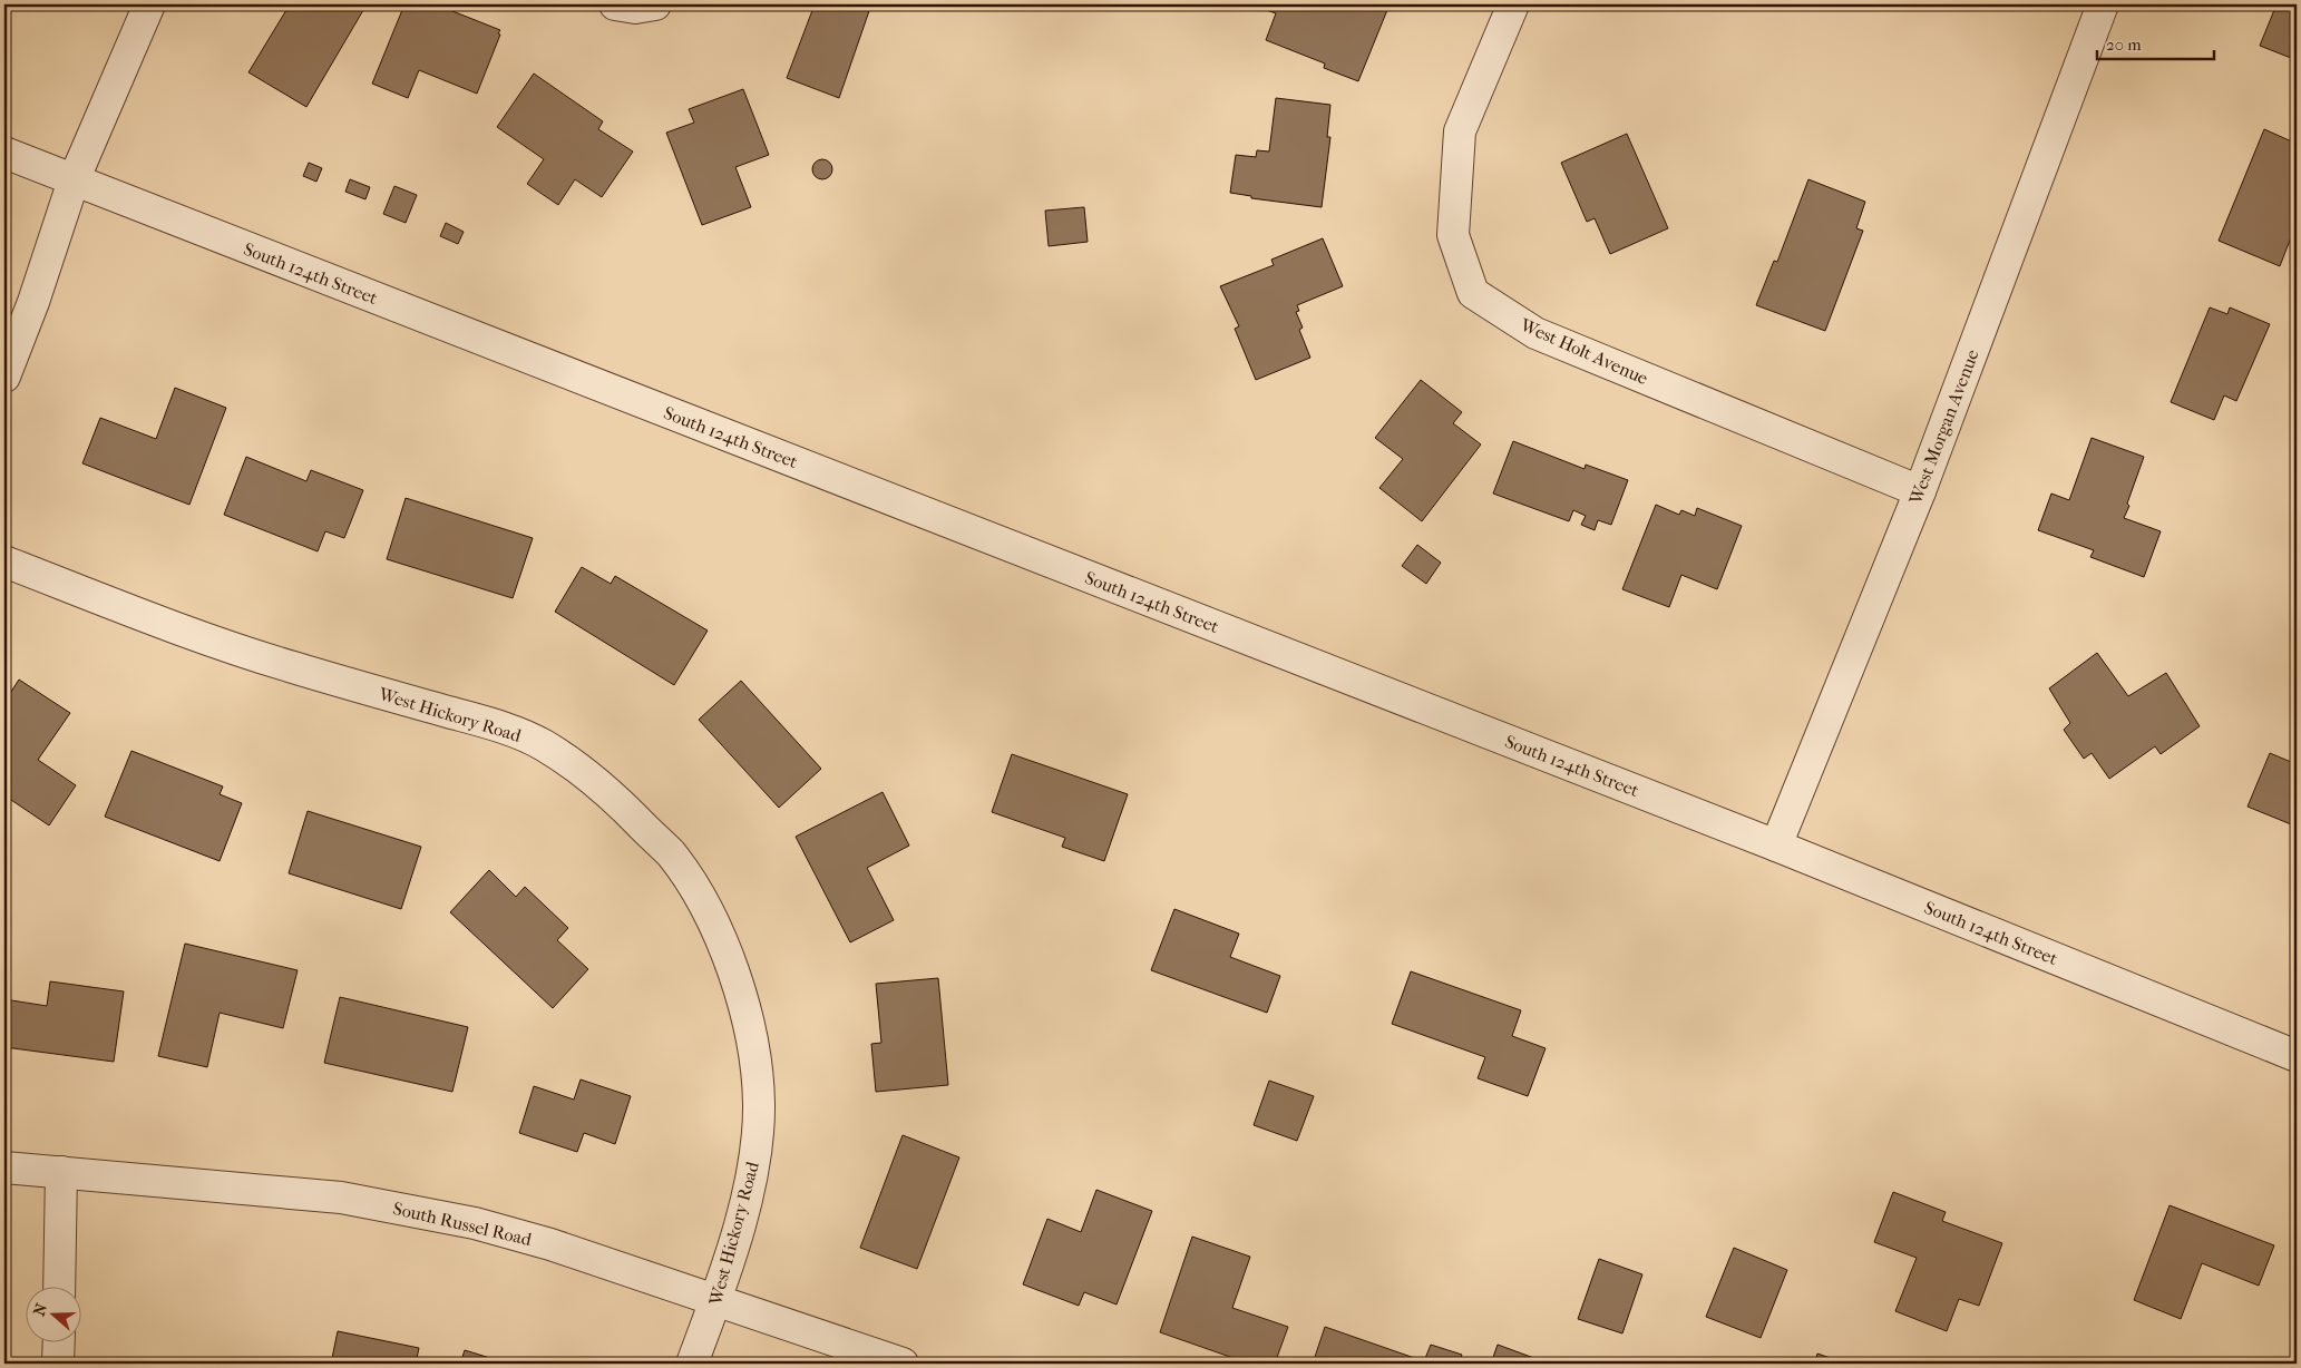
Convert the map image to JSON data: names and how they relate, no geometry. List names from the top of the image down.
{
  "streets": {
    "street": [
      "South 124th Street",
      "West Holt Avenue",
      "West Morgan Avenue",
      "West Hickory Road",
      "South Russel Road"
    ]
  },
  "crossings": [
    ["South 124th Street", "West Morgan Avenue"],
    ["West Holt Avenue", "West Morgan Avenue"],
    ["West Hickory Road", "South Russel Road"]
  ],
  "scale_bar": "20 m",
  "north": "left"
}
